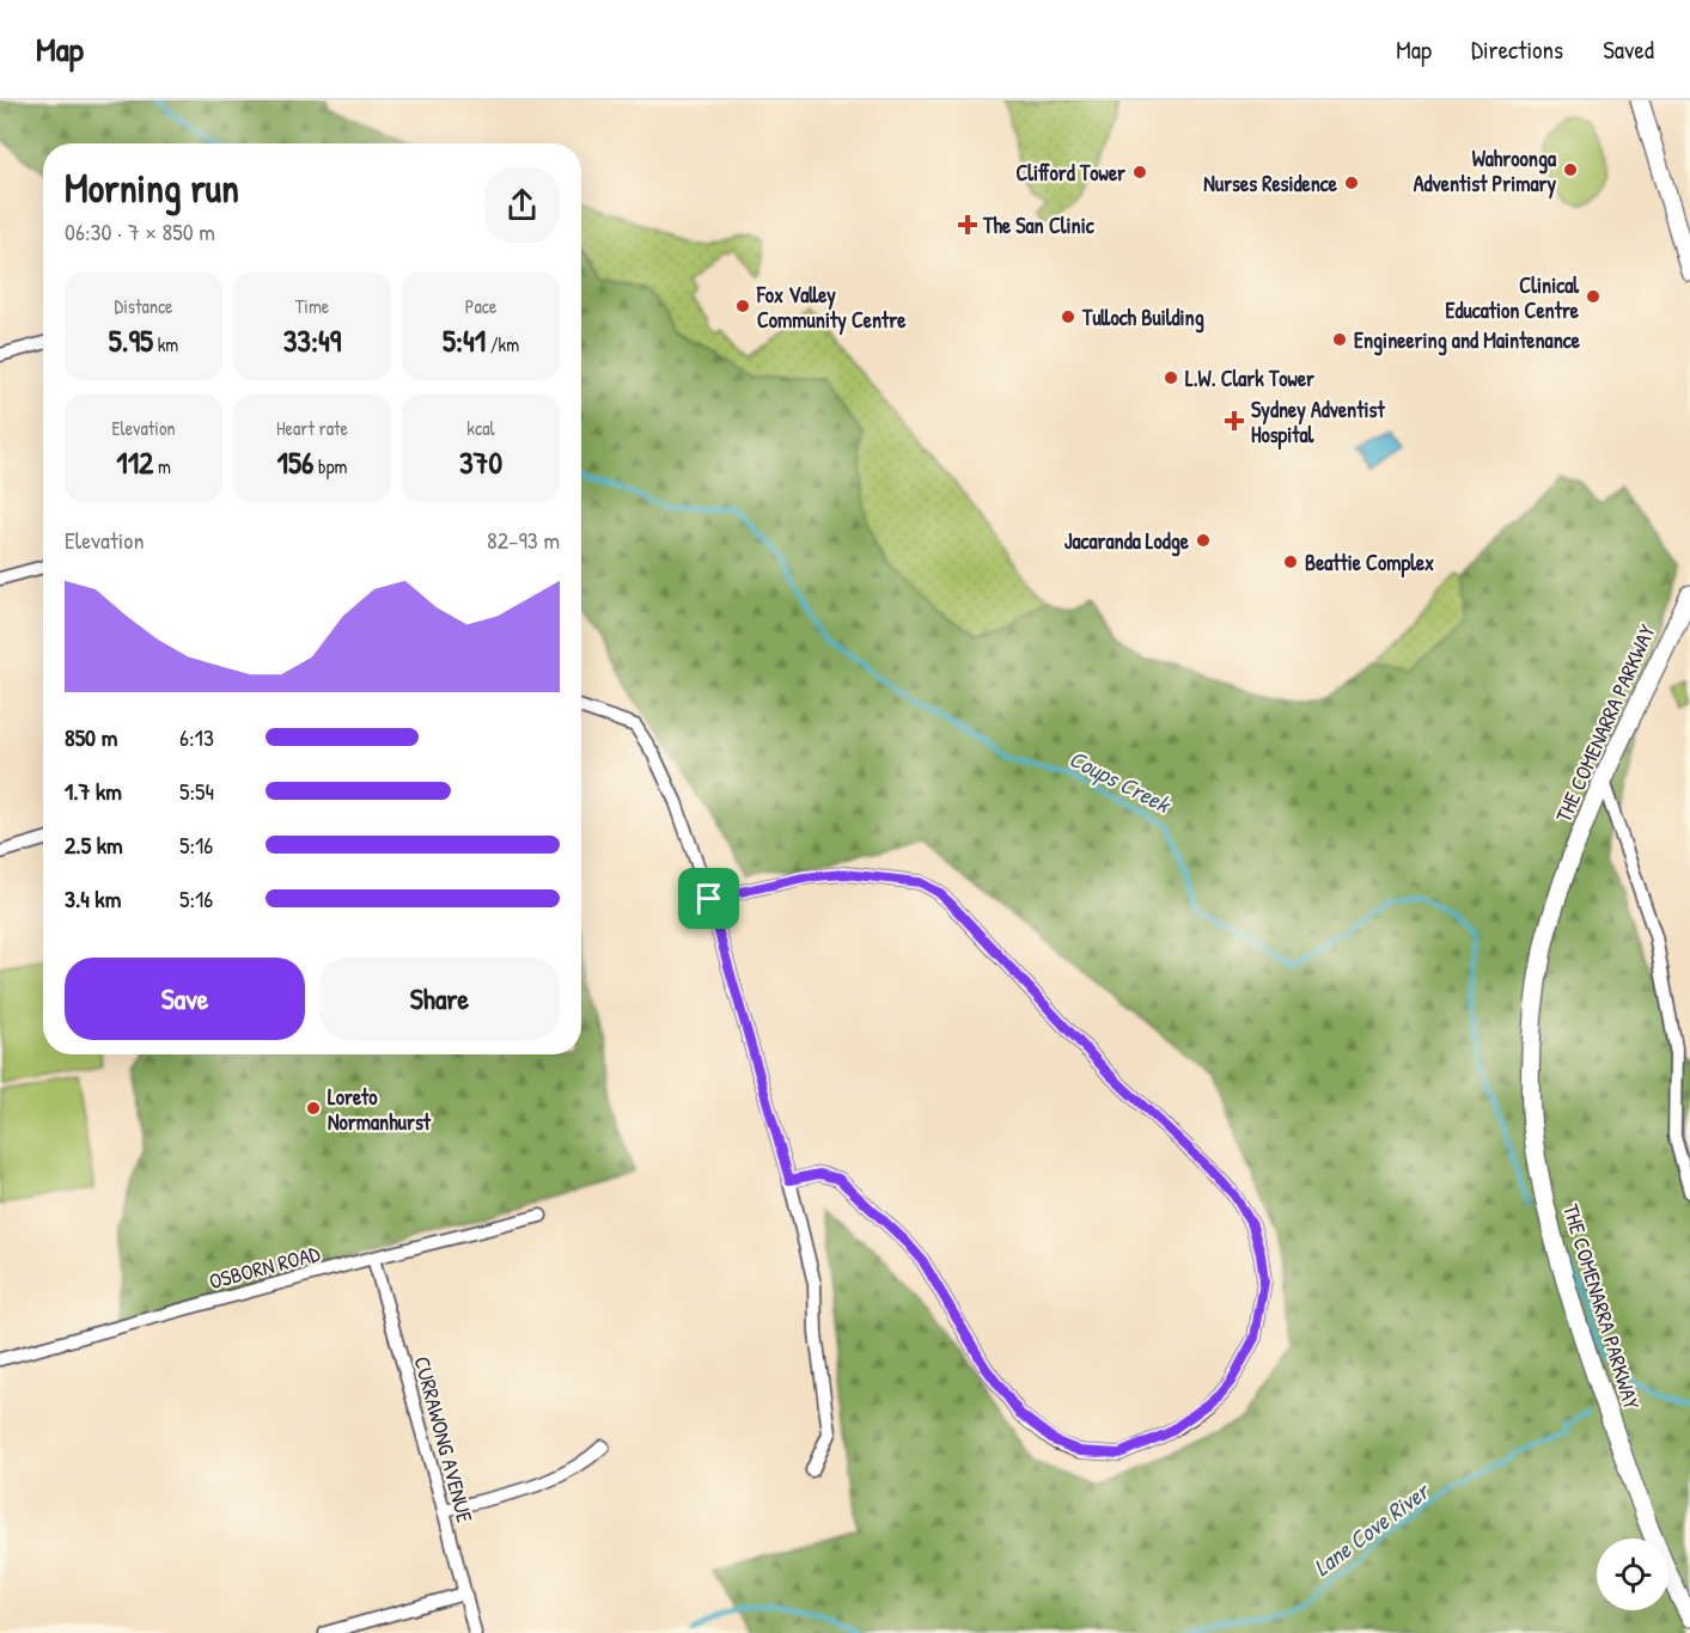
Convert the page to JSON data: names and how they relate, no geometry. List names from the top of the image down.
{
  "streets": {
    "main road": ["THE COMENARRA PARKWAY"],
    "street": ["OSBORN ROAD", "CURRAWONG AVENUE"]
  },
  "crossings": [
    ["OSBORN ROAD", "CURRAWONG AVENUE"]
  ],
  "water": ["Coups Creek", "Lane Cove River"],
  "places": {
    "other": [
      "Wahroonga Adventist Primary",
      "Clifford Tower",
      "Nurses Residence",
      "Clinical Education Centre",
      "Fox Valley Community Centre",
      "Tulloch Building",
      "Engineering and Maintenance",
      "L.W. Clark Tower",
      "Jacaranda Lodge",
      "Beattie Complex",
      "Loreto Normanhurst"
    ],
    "health": ["The San Clinic", "Sydney Adventist Hospital"]
  },
  "page": {
    "header": "Map",
    "nav": ["Map", "Directions", "Saved"],
    "heading": ["Morning run", "06:30 · 7 × 850 m"],
    "stats": [
      ["Distance", "5.95 km"],
      ["Time", "33:49"],
      ["Pace", "5:41 /km"],
      ["Elevation", "112 m"],
      ["Heart rate", "156 bpm"],
      ["kcal", "370"]
    ],
    "chart": ["Elevation", "82–93 m"],
    "list": [
      {
        "name": "850 m",
        "note": "6:13"
      },
      {
        "name": "1.7 km",
        "note": "5:54"
      },
      {
        "name": "2.5 km",
        "note": "5:16"
      },
      {
        "name": "3.4 km",
        "note": "5:16"
      }
    ],
    "buttons": ["Save", "Share"]
  }
}
